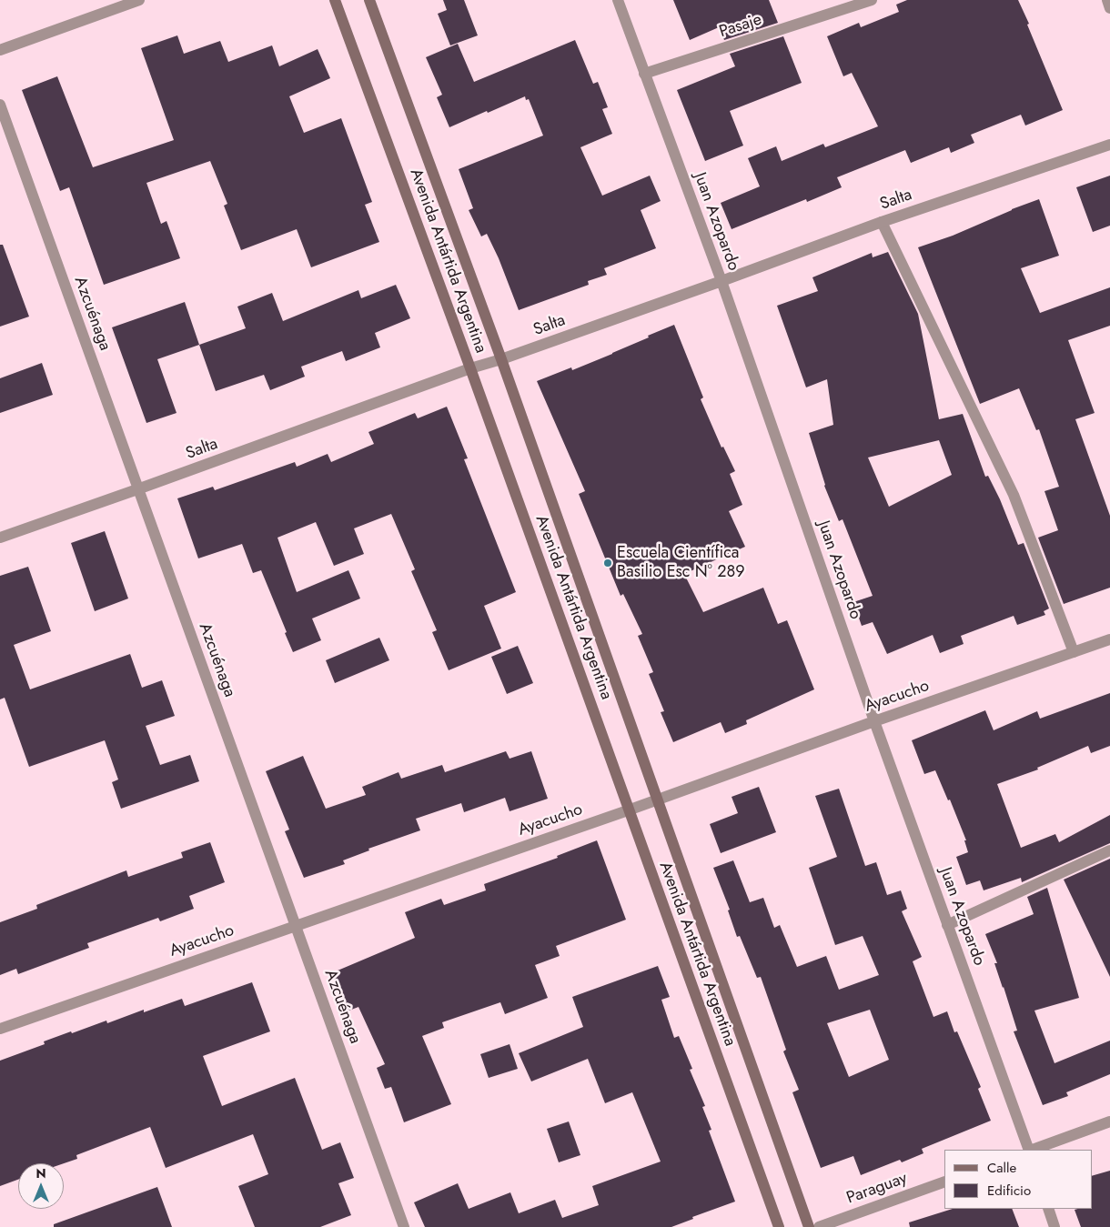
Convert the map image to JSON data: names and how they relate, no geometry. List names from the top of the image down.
{
  "streets": {
    "main road": ["Avenida Antártida Argentina"],
    "street": [
      "Pasaje",
      "Salta",
      "Juan Azopardo",
      "Azcuénaga",
      "Ayacucho",
      "Paraguay"
    ]
  },
  "crossings": [
    ["Pasaje", "Juan Azopardo"],
    ["Salta", "Juan Azopardo"],
    ["Salta", "Avenida Antártida Argentina"],
    ["Salta", "Azcuénaga"],
    ["Juan Azopardo", "Ayacucho"],
    ["Avenida Antártida Argentina", "Ayacucho"],
    ["Azcuénaga", "Ayacucho"]
  ],
  "places": ["Escuela Científica Basilio Esc N° 289"],
  "legend": ["Calle", "Edificio"],
  "north": "top"
}
